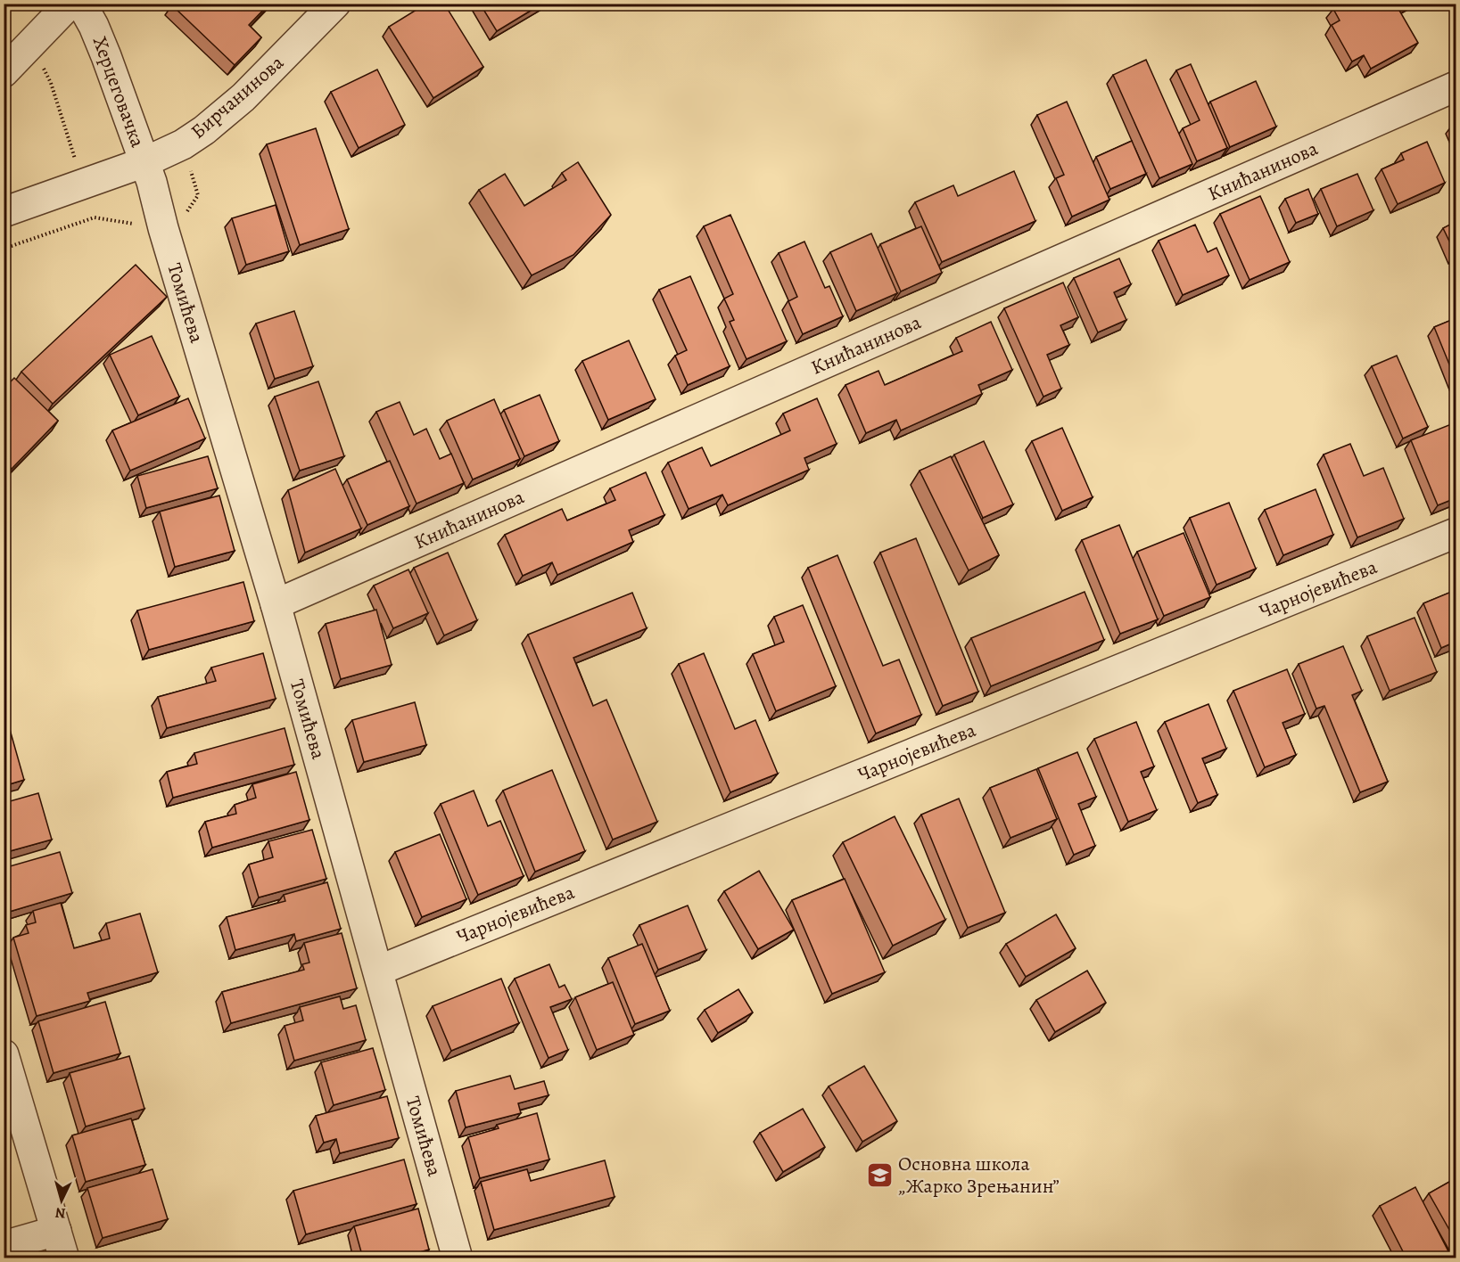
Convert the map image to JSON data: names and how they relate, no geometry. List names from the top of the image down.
{
  "streets": {
    "street": [
      "Херцеговачка",
      "Бирчанинова",
      "Книћанинова",
      "Томићева",
      "Чарнојевићева"
    ]
  },
  "crossings": [
    ["Херцеговачка", "Бирчанинова"],
    ["Херцеговачка", "Томићева"],
    ["Бирчанинова", "Томићева"],
    ["Книћанинова", "Томићева"],
    ["Томићева", "Чарнојевићева"]
  ],
  "places": {
    "school or university": ["Основна школа „Жарко Зрењанин”"]
  },
  "north": "bottom"
}
